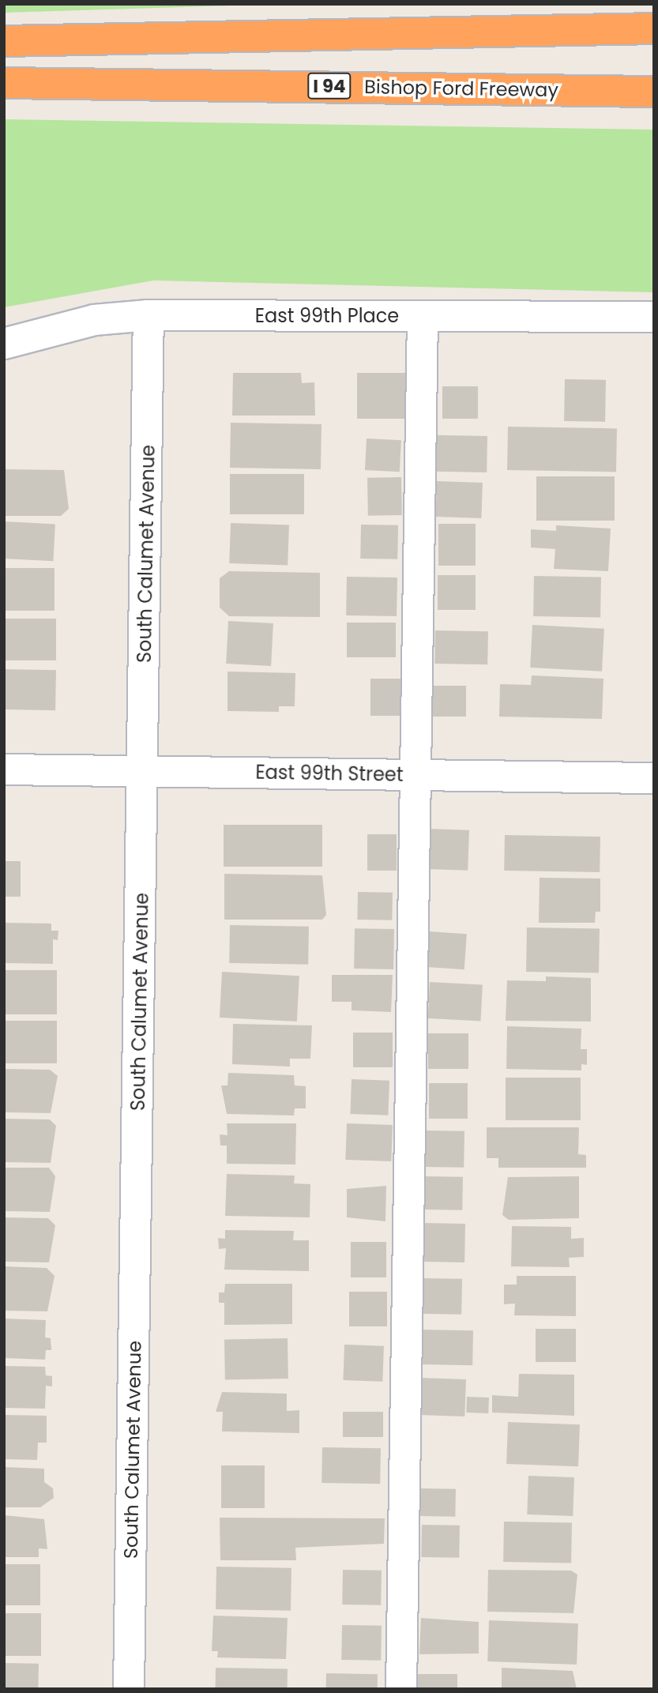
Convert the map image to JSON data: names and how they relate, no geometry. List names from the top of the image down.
{
  "streets": {
    "highway": ["I 94", "Bishop Ford Freeway"],
    "street": ["East 99th Place", "South Calumet Avenue", "East 99th Street"]
  },
  "crossings": [
    ["East 99th Place", "South Calumet Avenue"],
    ["South Calumet Avenue", "East 99th Street"]
  ]
}
